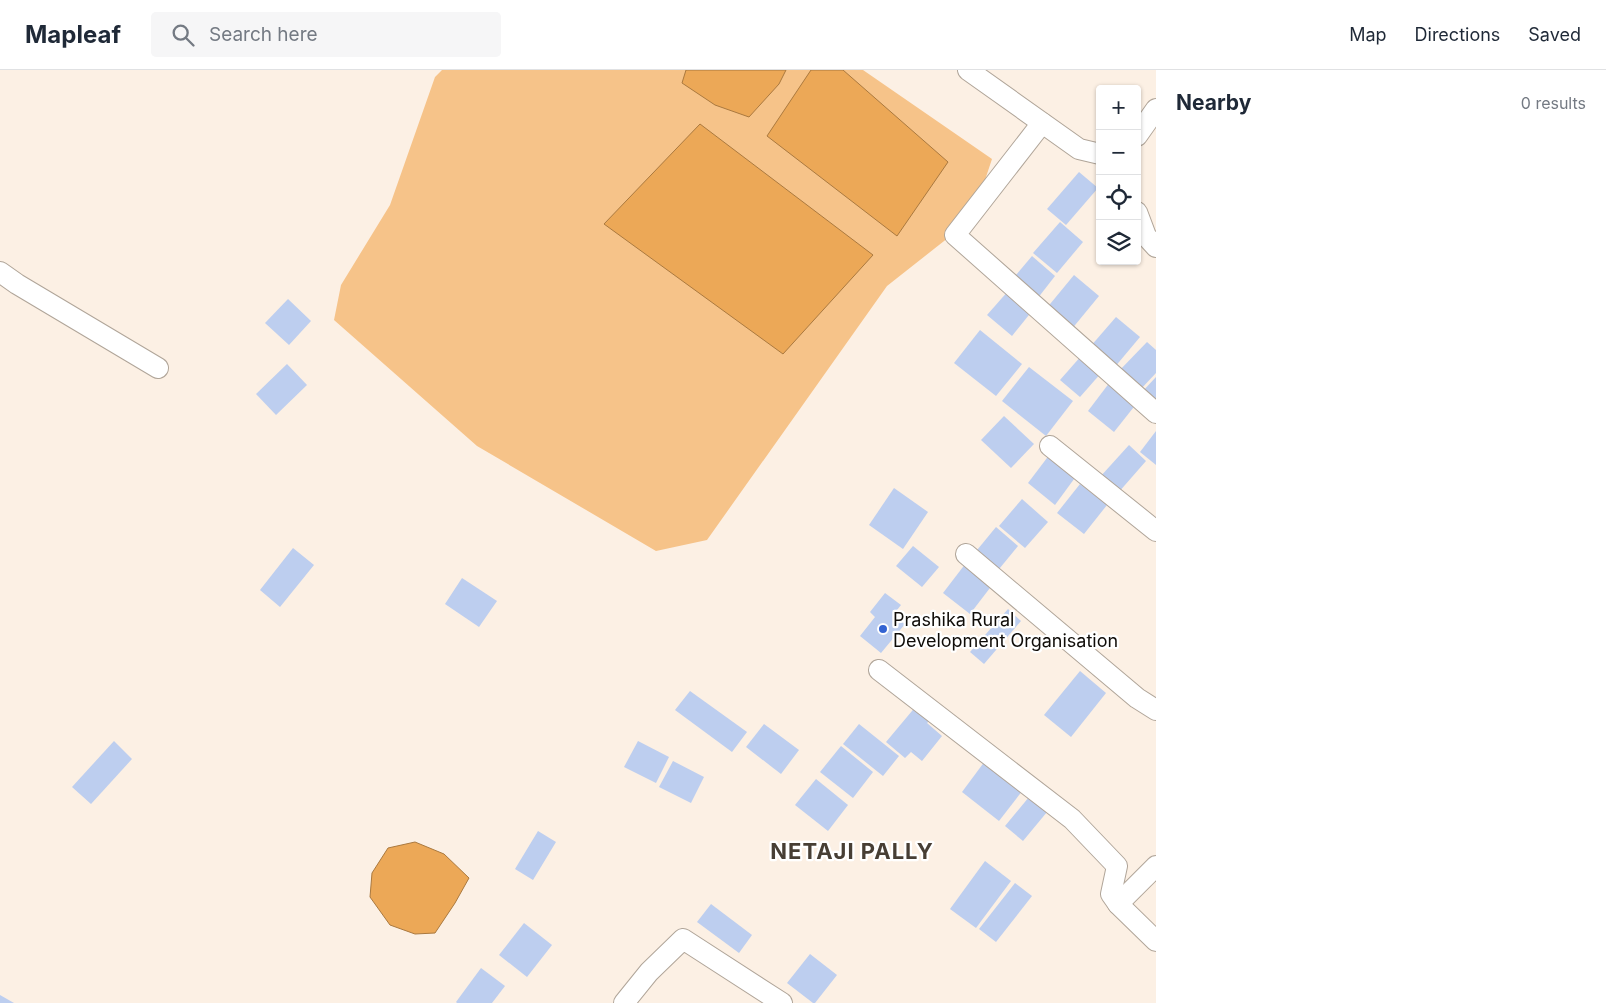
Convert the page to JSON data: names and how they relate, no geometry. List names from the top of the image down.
{
  "districts": ["NETAJI PALLY"],
  "places": ["Prashika Rural Development Organisation"],
  "page": {
    "header": "Mapleaf",
    "search": "Search here",
    "nav": ["Map", "Directions", "Saved"],
    "heading": ["Nearby", "0 results"],
    "map_buttons": ["+", "−"]
  }
}
